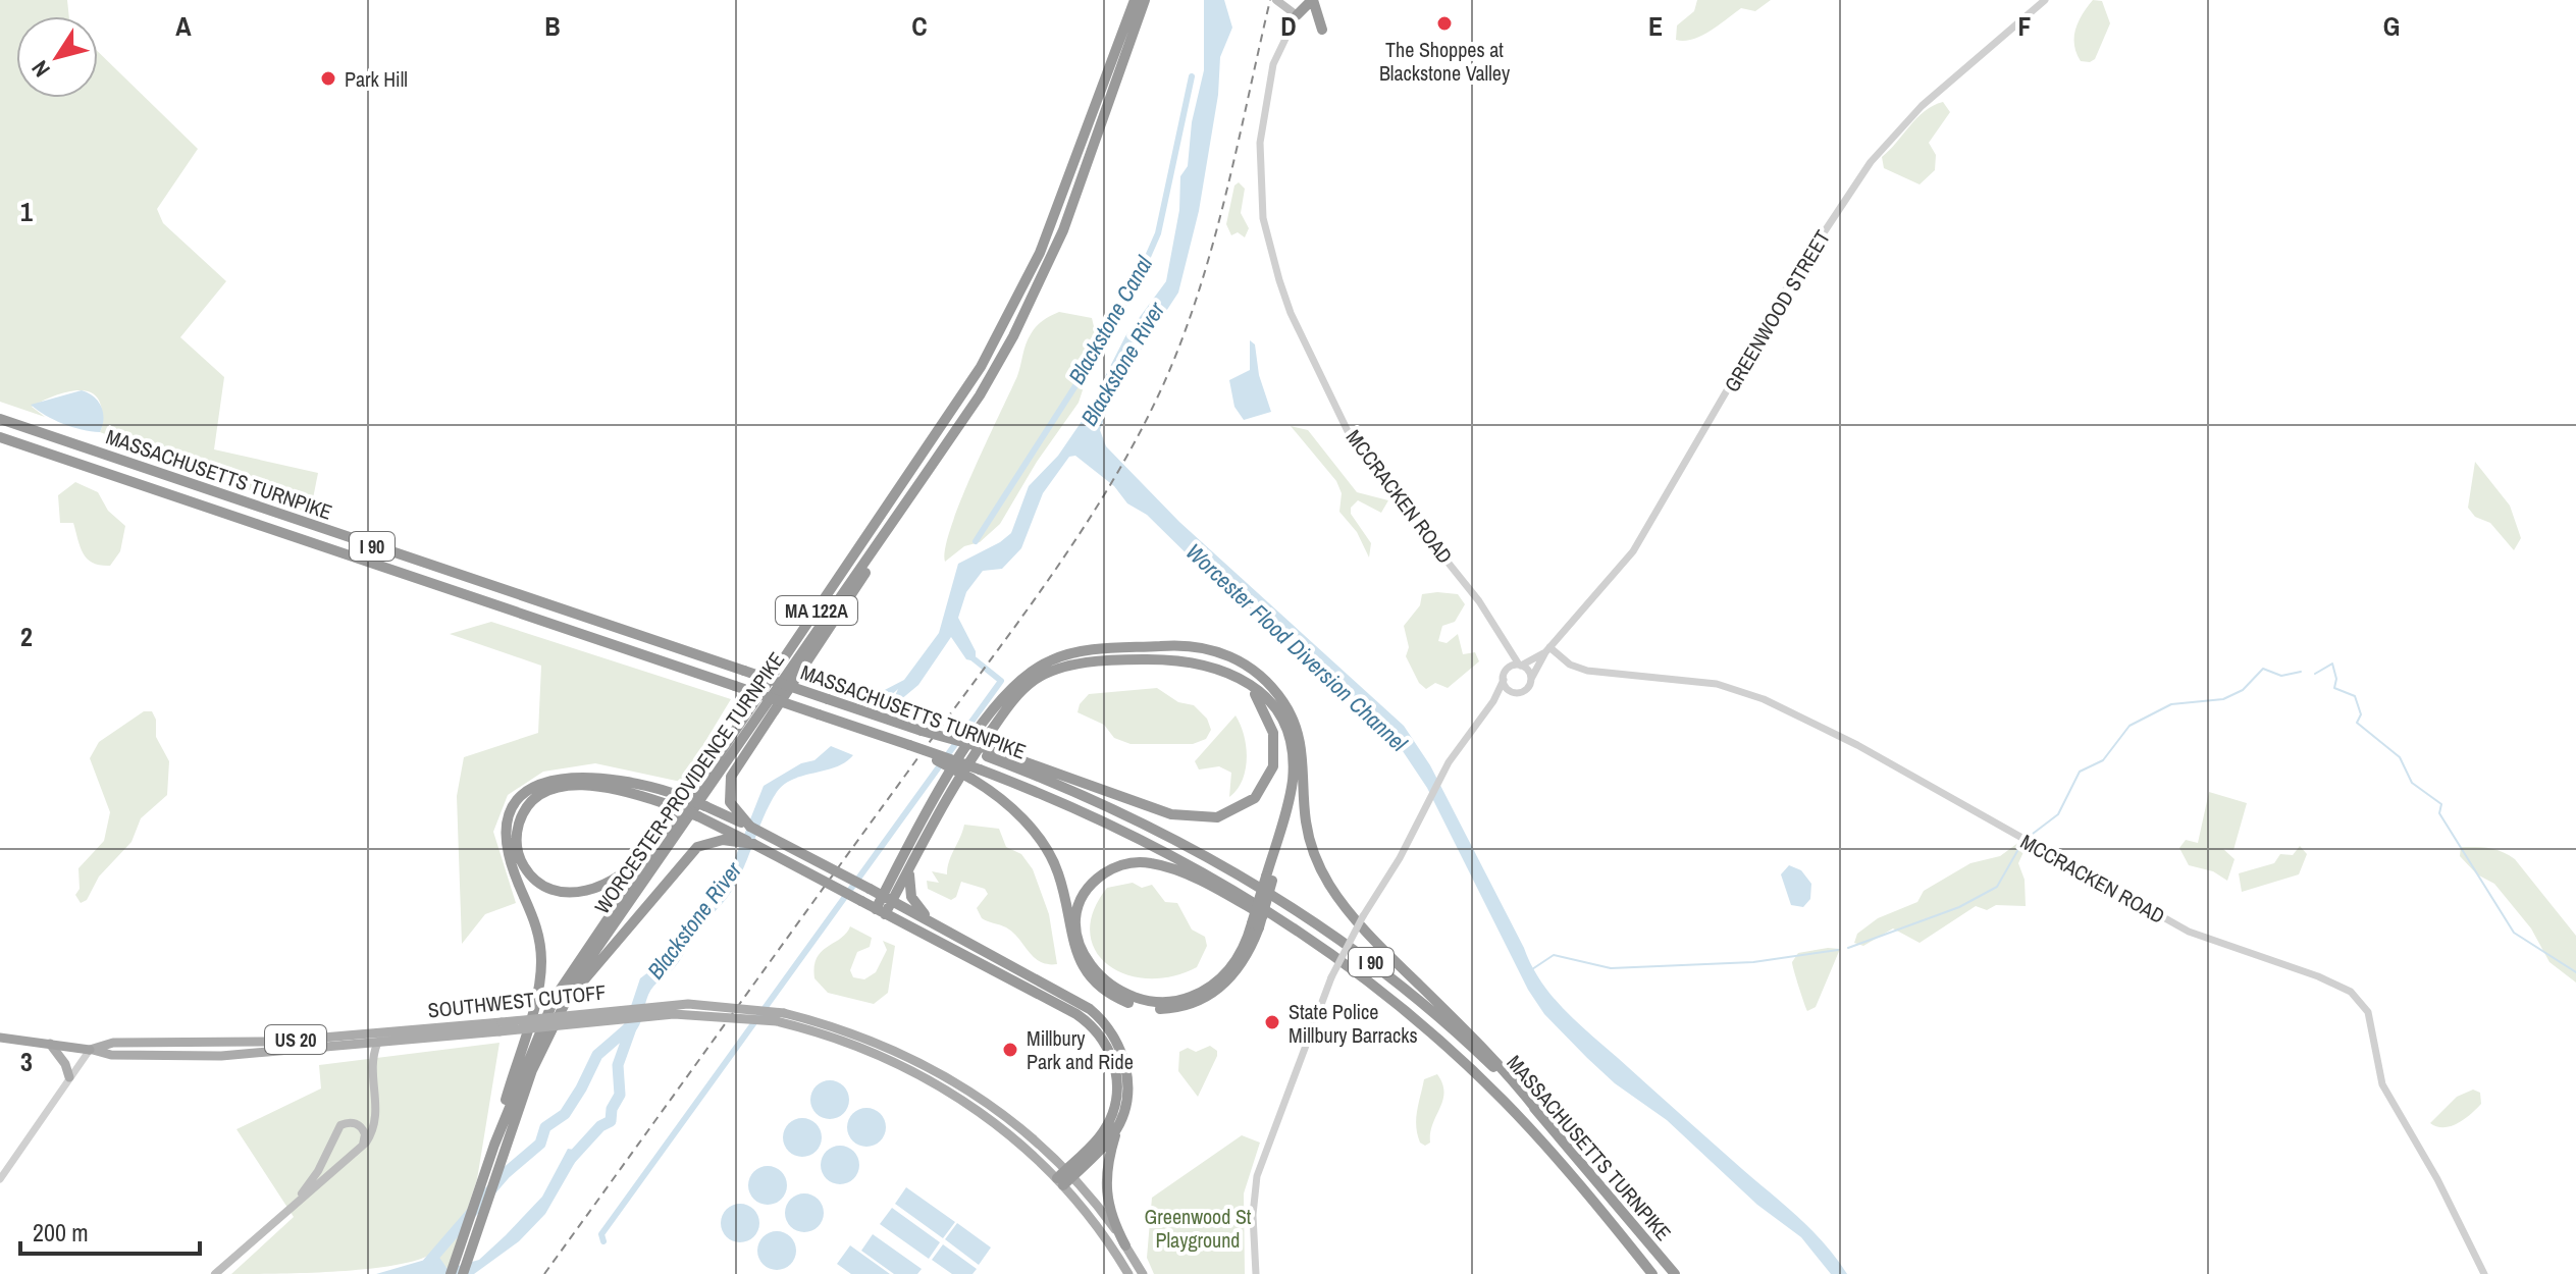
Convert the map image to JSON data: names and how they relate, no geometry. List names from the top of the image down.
{
  "streets": {
    "highway": [
      "MASSACHUSETTS TURNPIKE",
      "I 90",
      "MA 122A",
      "WORCESTER-PROVIDENCE TURNPIKE",
      "SOUTHWEST CUTOFF",
      "US 20"
    ],
    "street": ["GREENWOOD STREET", "MCCRACKEN ROAD"]
  },
  "crossings": [
    ["GREENWOOD STREET", "MCCRACKEN ROAD"],
    ["MA 122A", "WORCESTER-PROVIDENCE TURNPIKE"]
  ],
  "water": ["Blackstone Canal", "Blackstone River", "Worcester Flood Diversion Channel"],
  "parks": ["Greenwood St Playground"],
  "places": [
    "The Shoppes at Blackstone Valley",
    "Park Hill",
    "State Police Millbury Barracks",
    "Millbury Park and Ride"
  ],
  "scale_bar": "200 m",
  "north": "bottom left",
  "grid": {
    "columns": [
      "A",
      "B",
      "C",
      "D",
      "E",
      "F",
      "G"
    ],
    "rows": ["1", "2", "3"]
  }
}
